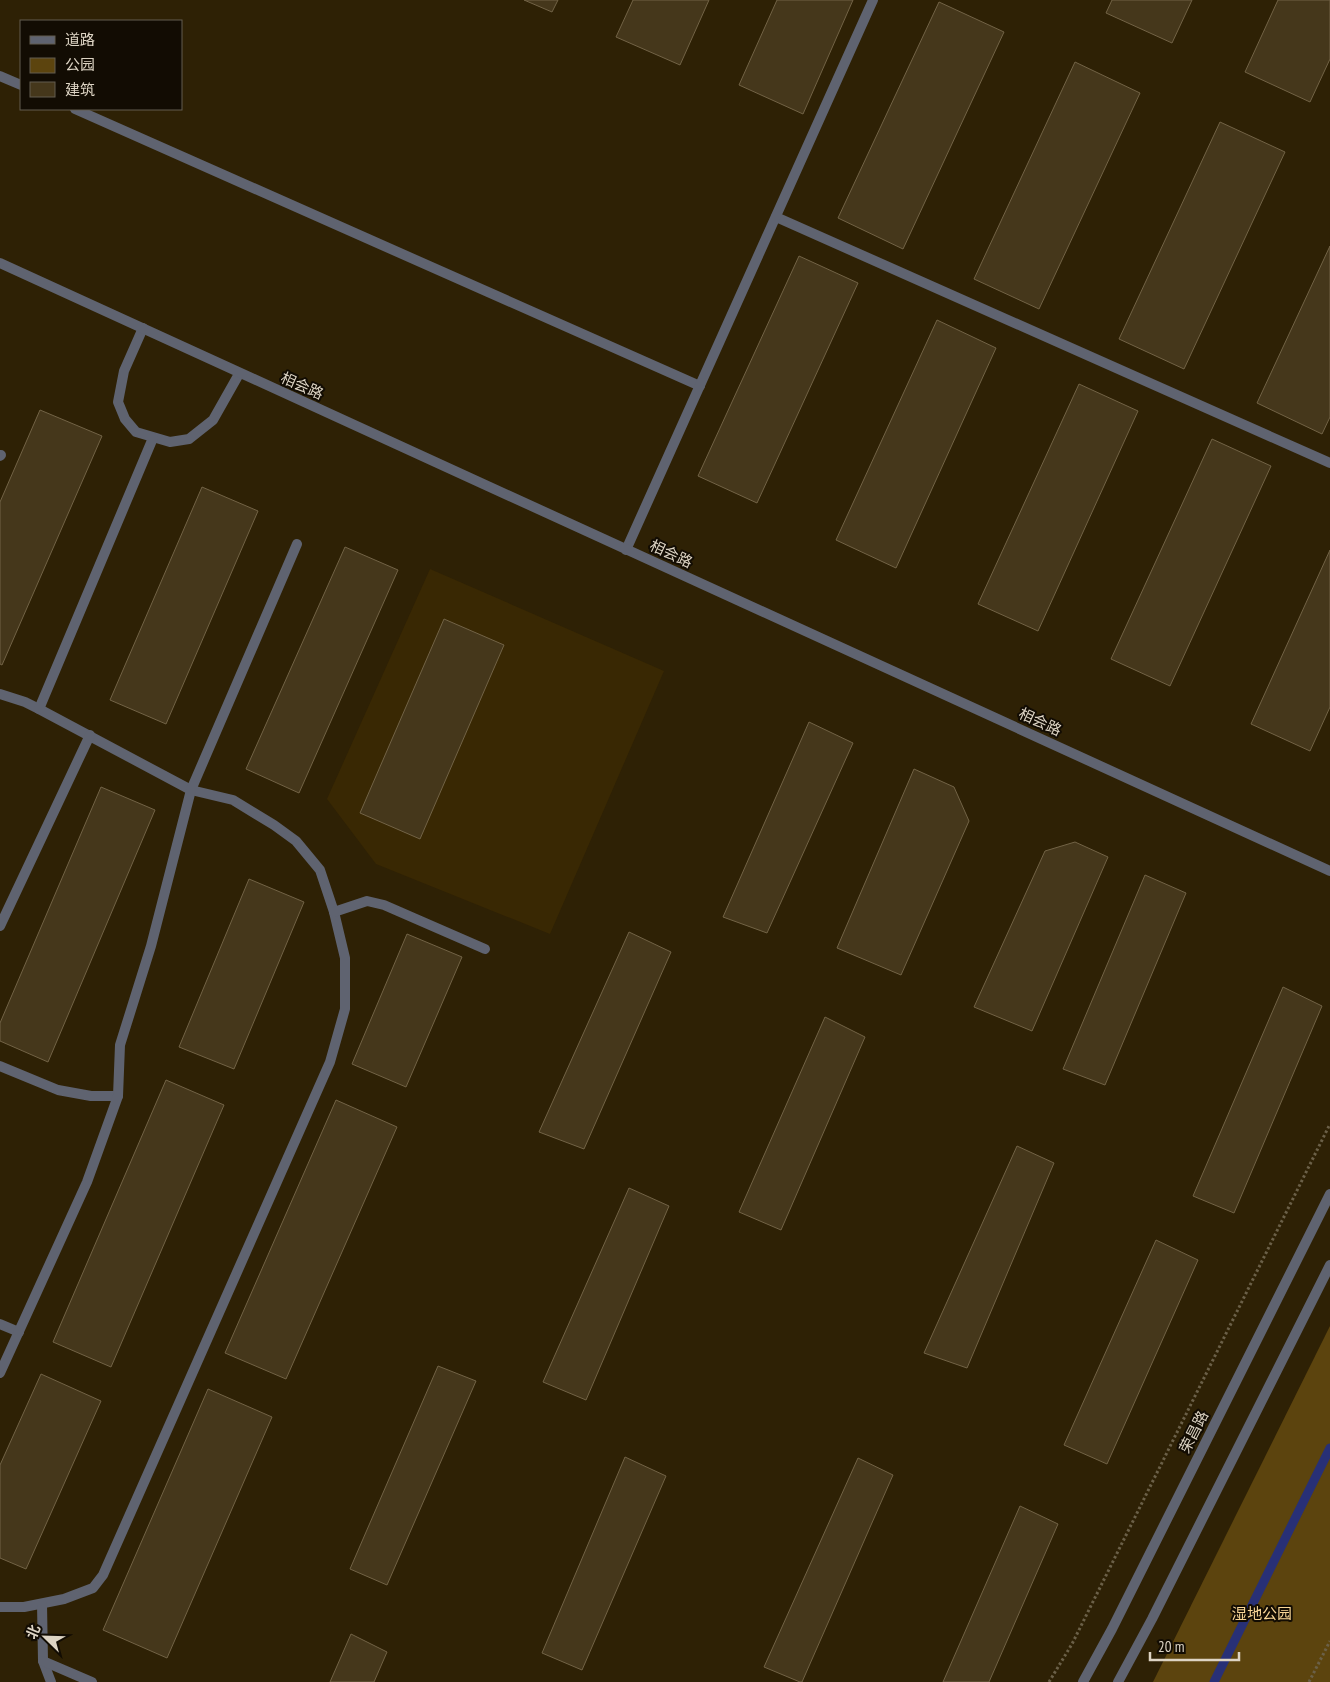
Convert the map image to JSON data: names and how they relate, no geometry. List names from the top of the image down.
{
  "streets": {
    "street": ["相会路", "荣昌路"]
  },
  "parks": ["湿地公园"],
  "legend": ["道路", "公园", "建筑"],
  "scale_bar": "20 m",
  "north": "top left"
}
